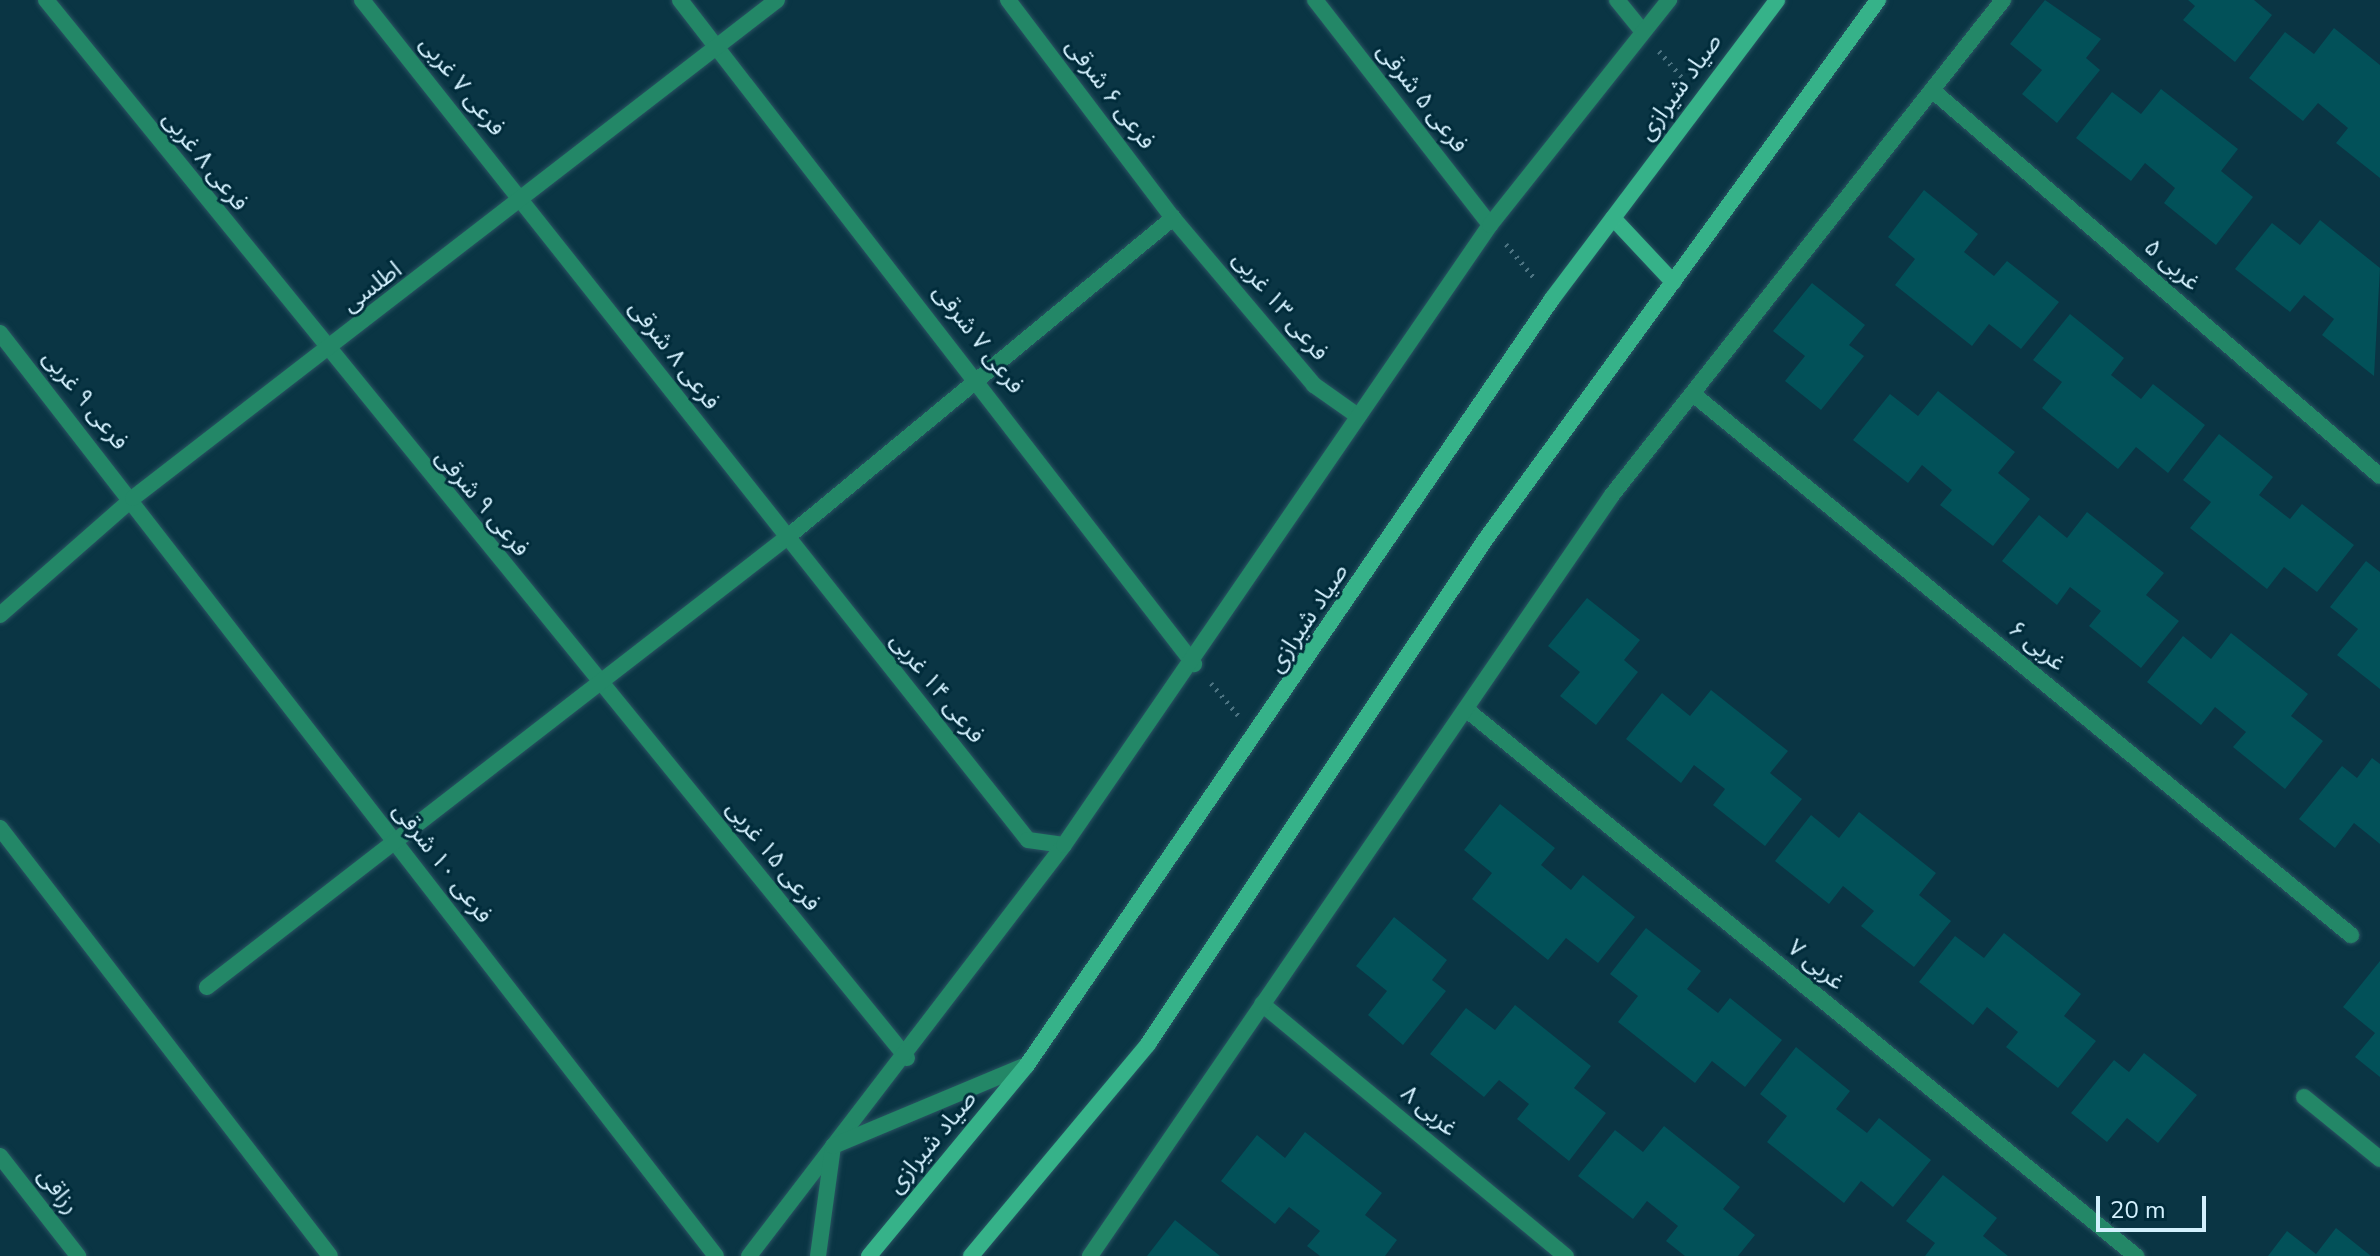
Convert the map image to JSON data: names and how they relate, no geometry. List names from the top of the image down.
{
  "streets": {
    "main road": ["صیاد شیرازی"],
    "street": [
      "فرعی ۷ غربی",
      "فرعی ۶ شرقی",
      "فرعی ۵ شرقی",
      "فرعی ۸ غربی",
      "۵ غربی",
      "اطلسی",
      "فرعی ۱۳ غربی",
      "فرعی ۷ شرقی",
      "فرعی ۸ شرقی",
      "فرعی ۹ غربی",
      "فرعی ۹ شرقی",
      "۶ غربی",
      "فرعی ۱۴ غربی",
      "فرعی ۱۵ غربی",
      "فرعی ۱۰ شرقی",
      "۷ غربی",
      "۸ غربی",
      "رزاقی"
    ]
  },
  "crossings": [
    ["فرعی ۷ غربی", "اطلسی"],
    ["فرعی ۷ غربی", "فرعی ۸ شرقی"],
    ["فرعی ۶ شرقی", "فرعی ۱۳ غربی"],
    ["فرعی ۸ غربی", "اطلسی"],
    ["فرعی ۸ غربی", "فرعی ۹ شرقی"],
    ["اطلسی", "فرعی ۷ شرقی"],
    ["اطلسی", "فرعی ۸ شرقی"],
    ["اطلسی", "فرعی ۹ غربی"],
    ["اطلسی", "فرعی ۹ شرقی"],
    ["اطلسی", "فرعی ۱۰ شرقی"],
    ["فرعی ۸ شرقی", "فرعی ۱۴ غربی"],
    ["فرعی ۹ غربی", "فرعی ۱۰ شرقی"],
    ["فرعی ۹ شرقی", "فرعی ۱۵ غربی"]
  ],
  "scale_bar": "20 m"
}
